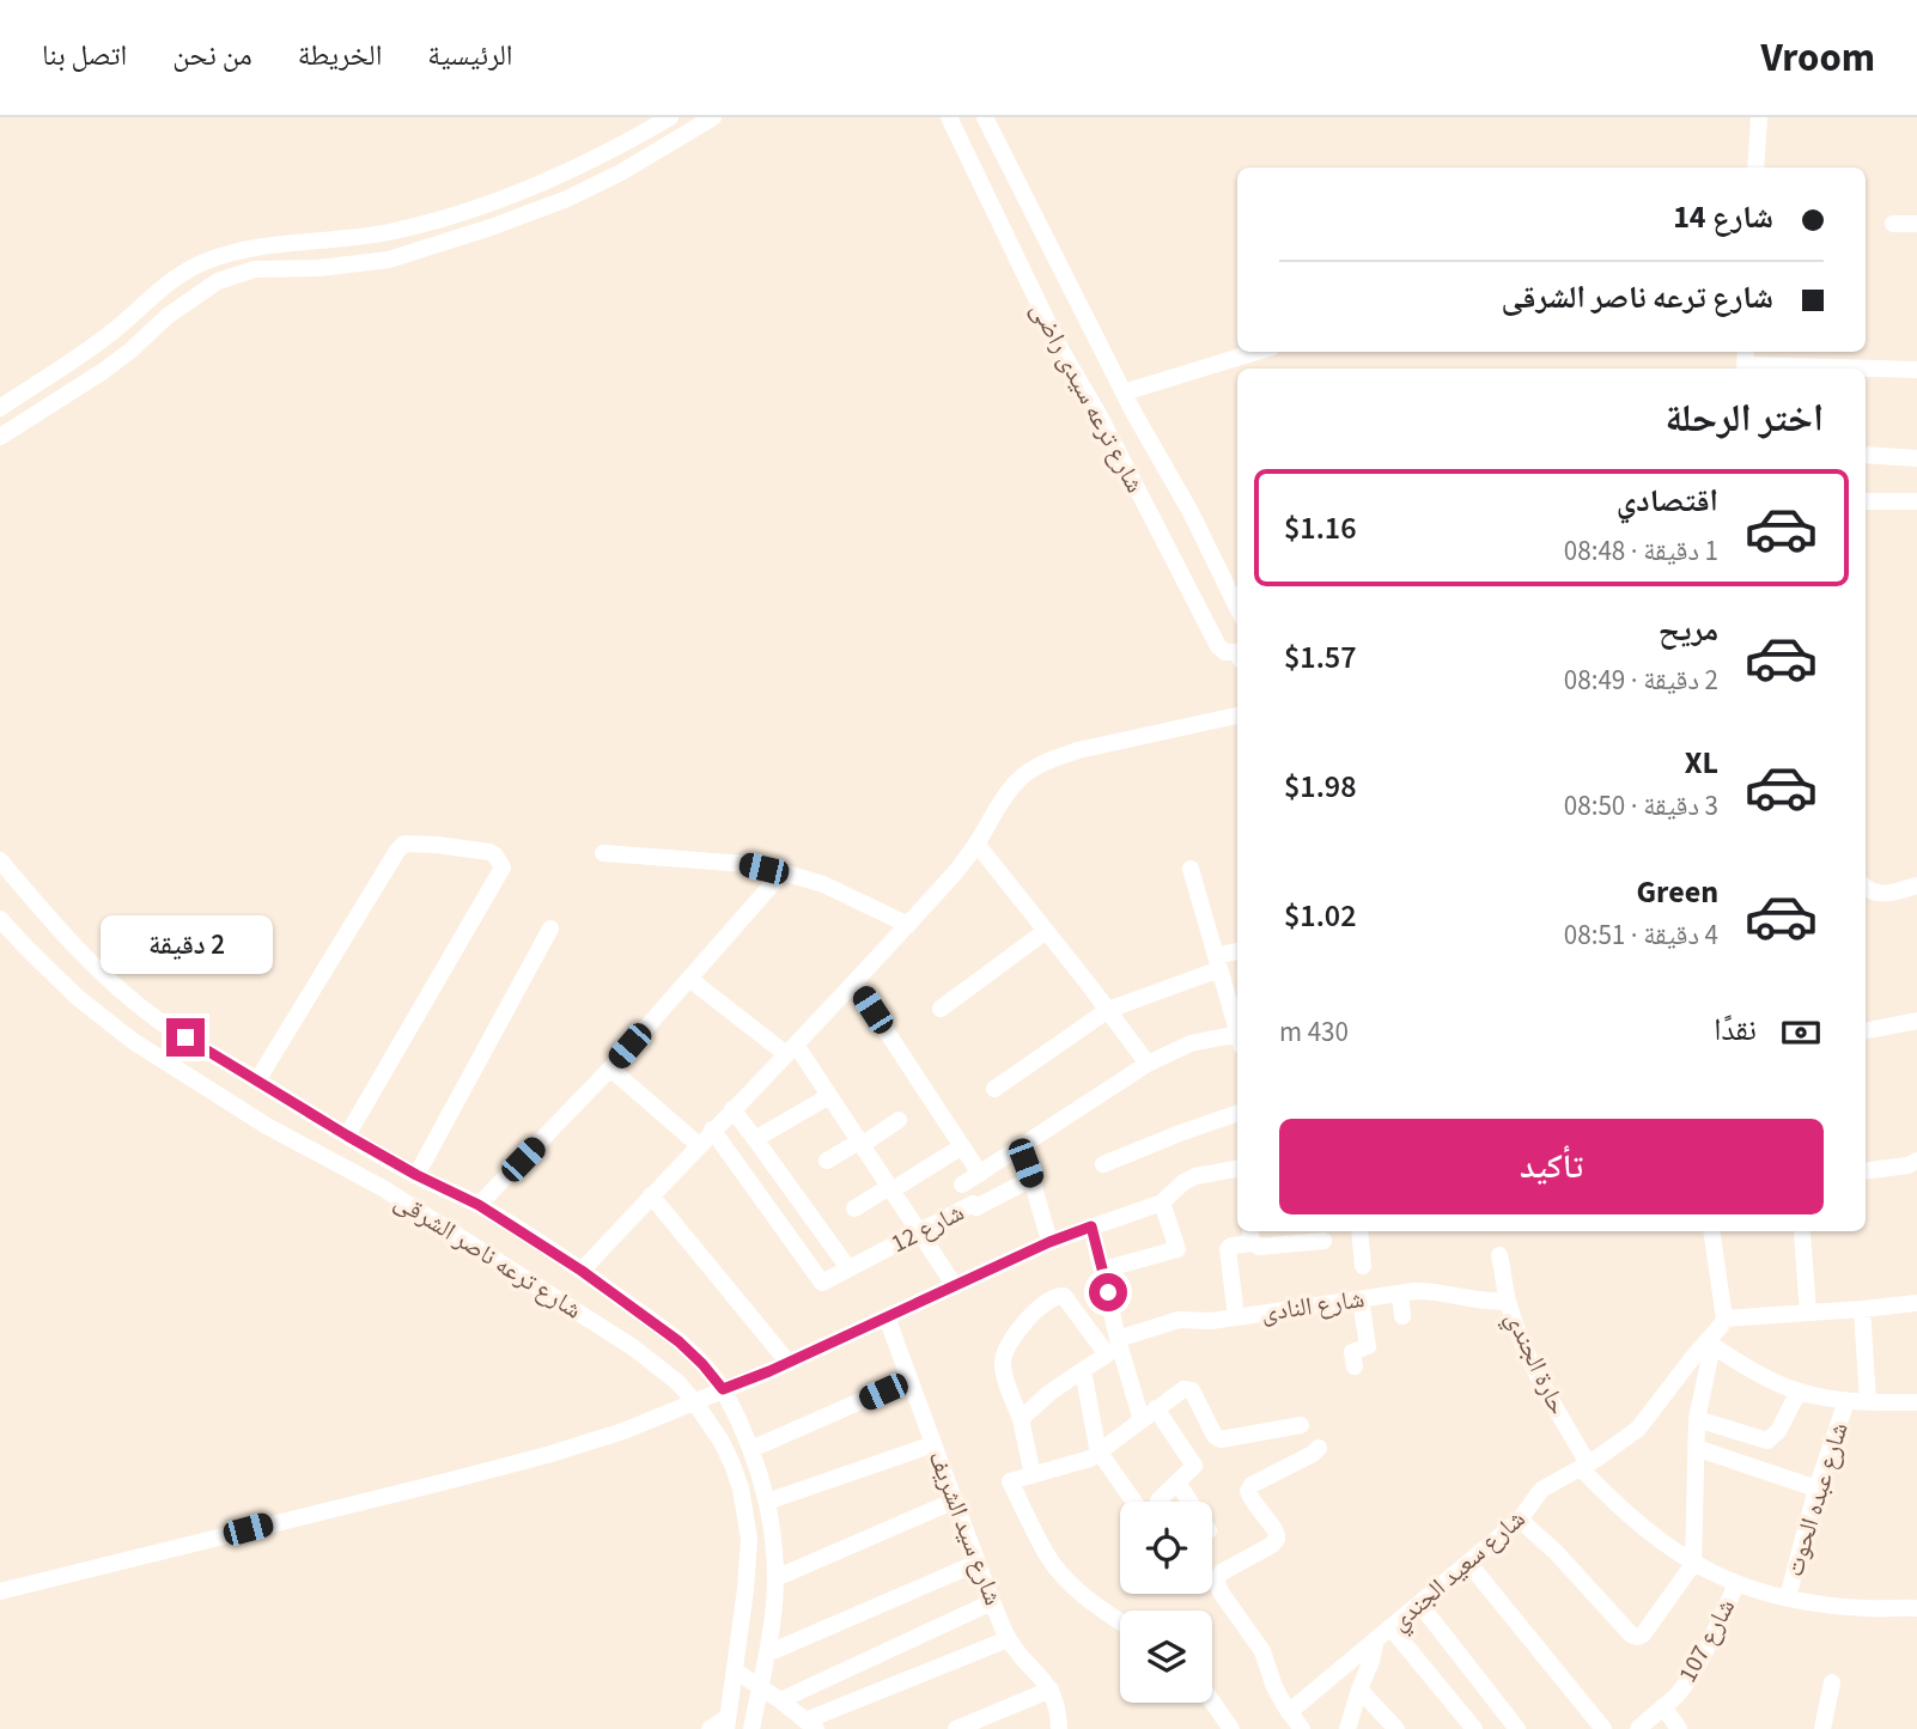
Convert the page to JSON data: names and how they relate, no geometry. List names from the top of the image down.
{
  "streets": {
    "street": [
      "شارع ترعه سيدى راضى",
      "شارع 12",
      "شارع ترعه ناصر الشرقى",
      "شارع النادى",
      "حارة الجندي",
      "شارع عبده الحوت",
      "شارع سيد الشريف",
      "شارع سعيد الجندي",
      "شارع 107"
    ]
  },
  "crossings": [
    ["شارع النادى", "حارة الجندي"],
    ["حارة الجندي", "شارع عبده الحوت"],
    ["حارة الجندي", "شارع سعيد الجندي"],
    ["حارة الجندي", "شارع 107"]
  ],
  "page": {
    "header": "Vroom",
    "nav": [
      "الرئيسية",
      "الخريطة",
      "من نحن",
      "اتصل بنا"
    ],
    "banner": ["شارع 14", "شارع ترعه ناصر الشرقى"],
    "heading": "اختر الرحلة",
    "list": [
      {
        "name": "اقتصادي",
        "note": "1 دقيقة · 08:48",
        "value": "$1.16"
      },
      {
        "name": "مريح",
        "note": "2 دقيقة · 08:49",
        "value": "$1.57"
      },
      {
        "name": "XL",
        "note": "3 دقيقة · 08:50",
        "value": "$1.98"
      },
      {
        "name": "Green",
        "note": "4 دقيقة · 08:51",
        "value": "$1.02"
      }
    ],
    "bubble": "2 دقيقة",
    "pay": ["نقدًا", "430 m"],
    "buttons": "تأكيد"
  }
}
